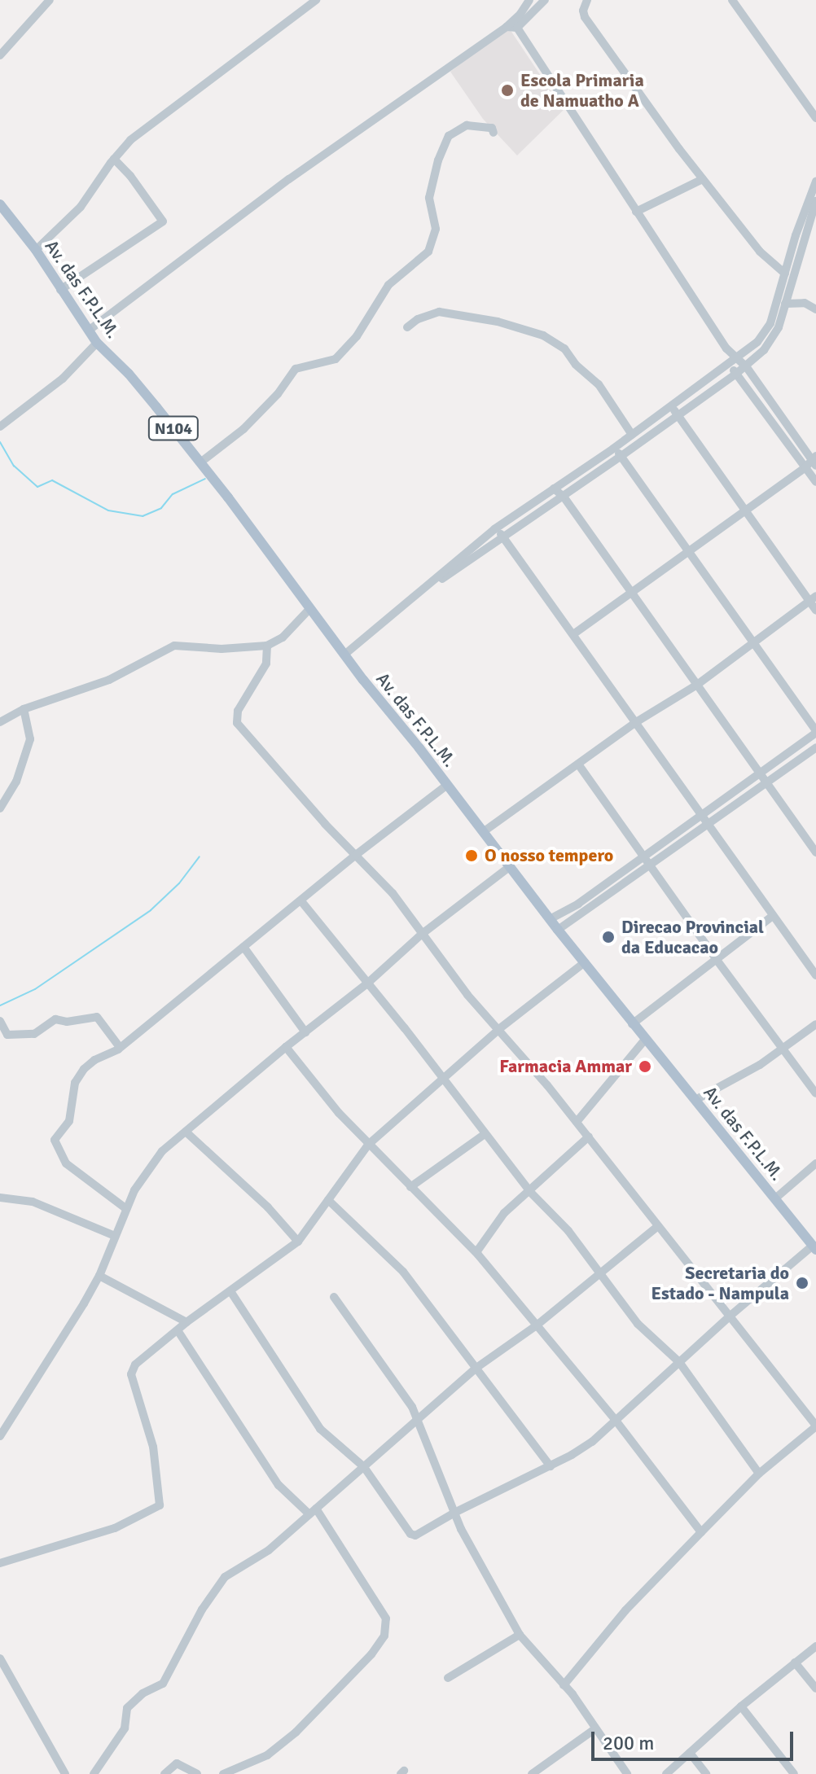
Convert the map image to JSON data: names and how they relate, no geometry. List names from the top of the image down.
{
  "streets": {
    "main road": ["Av. das F.P.L.M.", "N104"]
  },
  "places": [
    "Escola Primaria de Namuatho A",
    "O nosso tempero",
    "Direcao Provincial da Educacao",
    "Farmacia Ammar",
    "Secretaria do Estado - Nampula"
  ],
  "scale_bar": "200 m"
}
